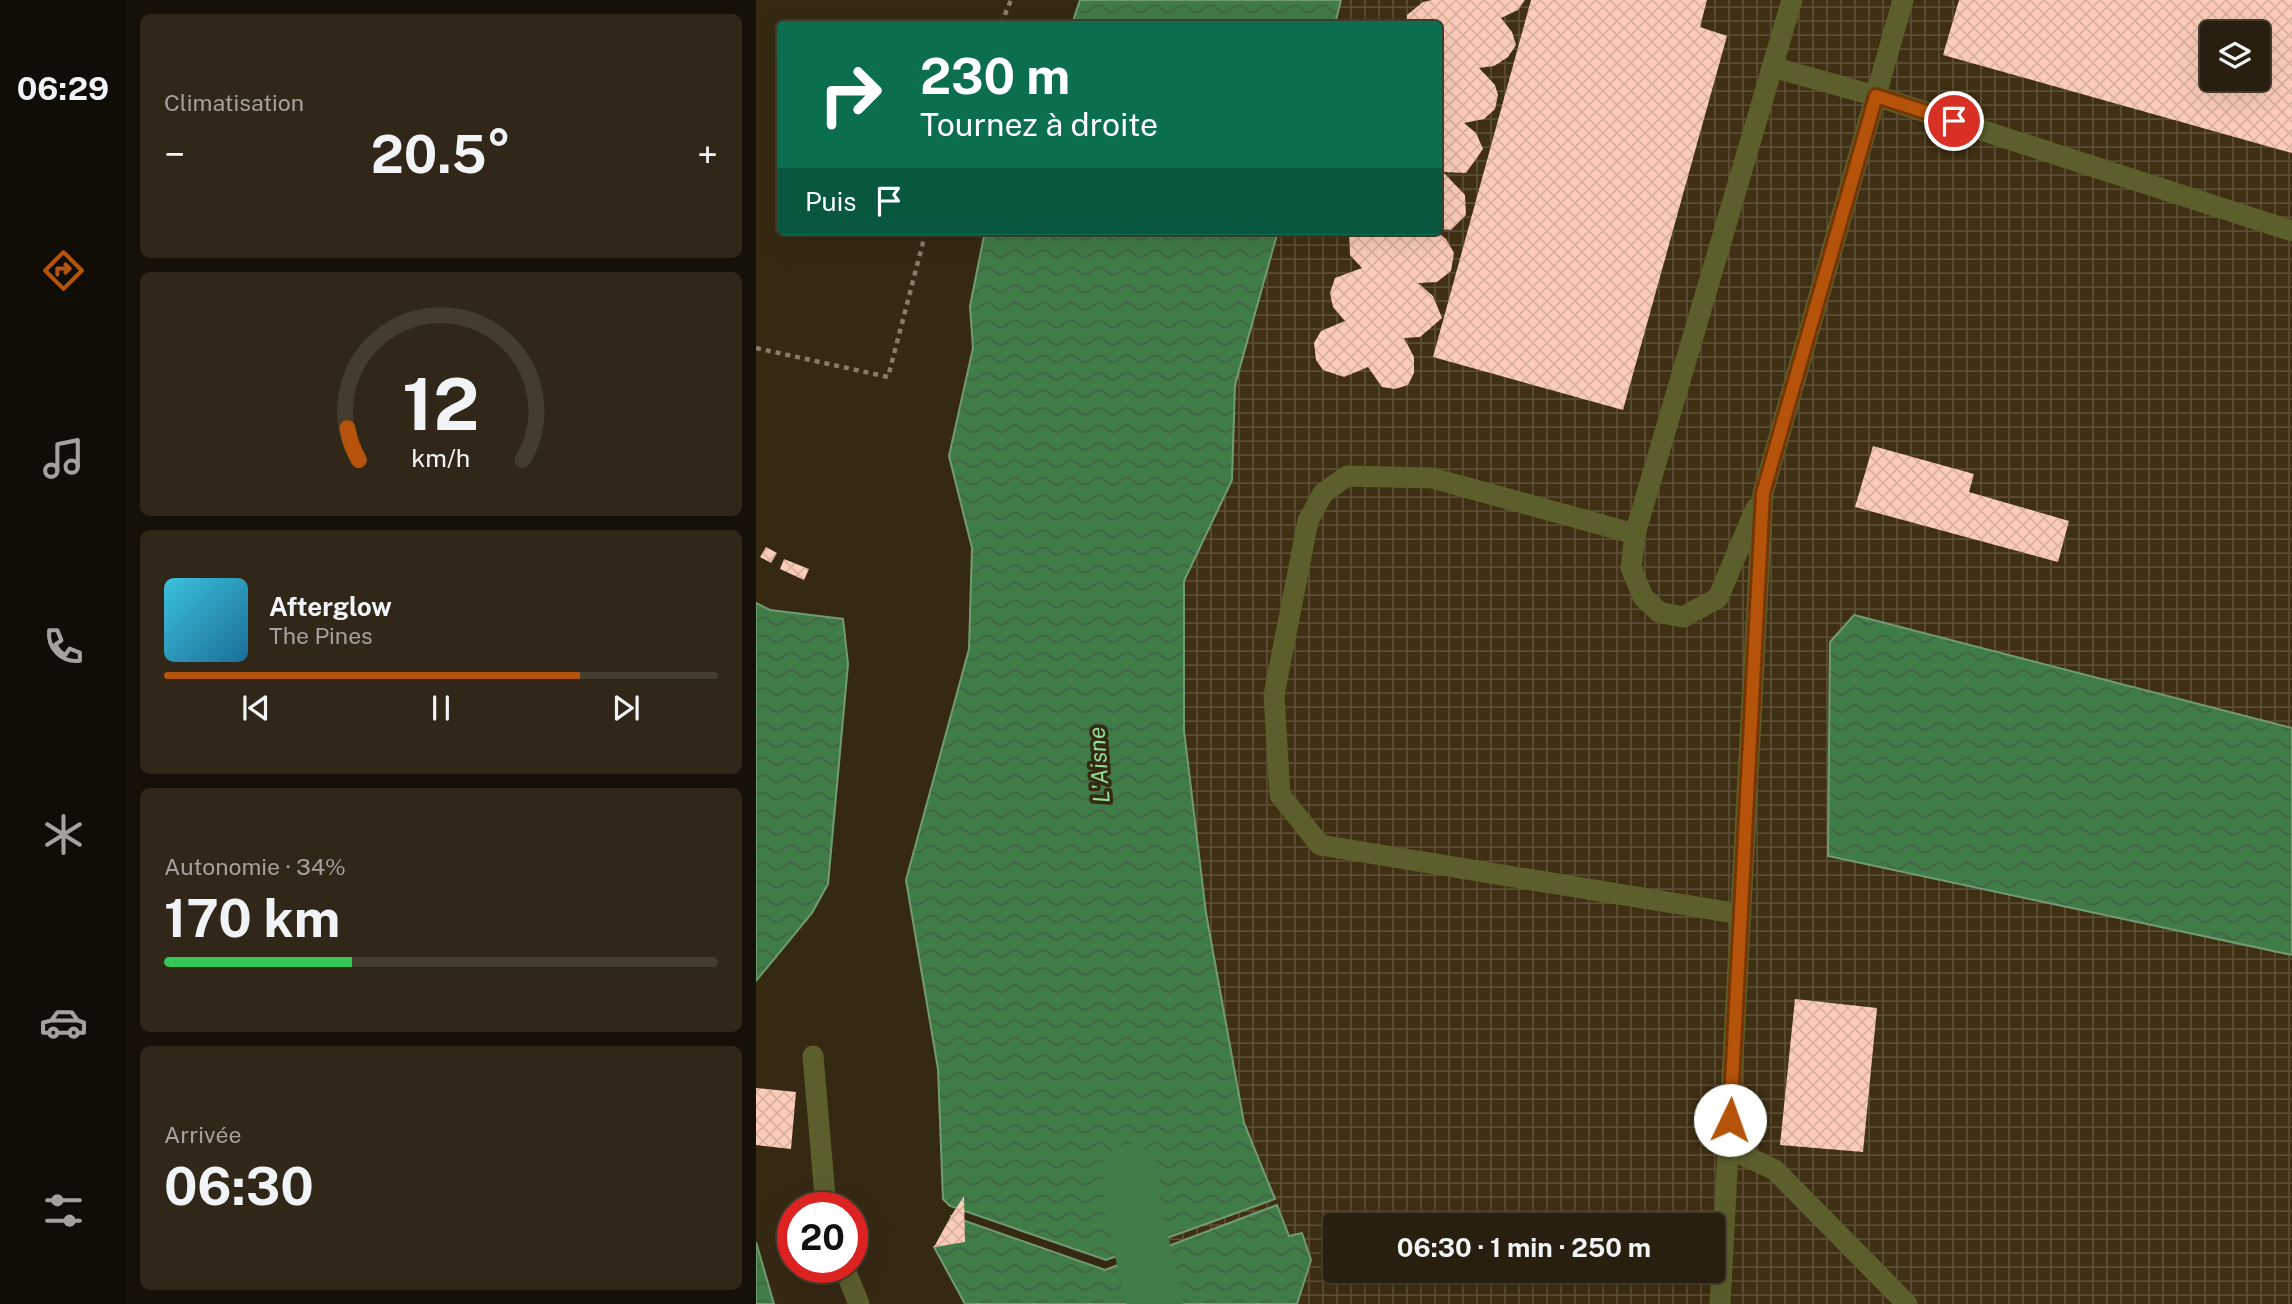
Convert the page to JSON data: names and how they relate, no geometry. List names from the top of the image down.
{
  "water": ["L'Aisne"],
  "page": {
    "tabs": "06:29",
    "tile": [
      "Climatisation",
      ["Autonomie · 34%", "170 km"],
      ["Arrivée", "06:30"]
    ],
    "turn": ["230 m", "Tournez à droite"],
    "heat": ["−", "20.5°", "+"],
    "then": "Puis",
    "song": ["Afterglow", "The Pines"],
    "limit": "20",
    "trip": "06:30 · 1 min · 250 m",
    "gauge": ["12", "km/h"]
  }
}
